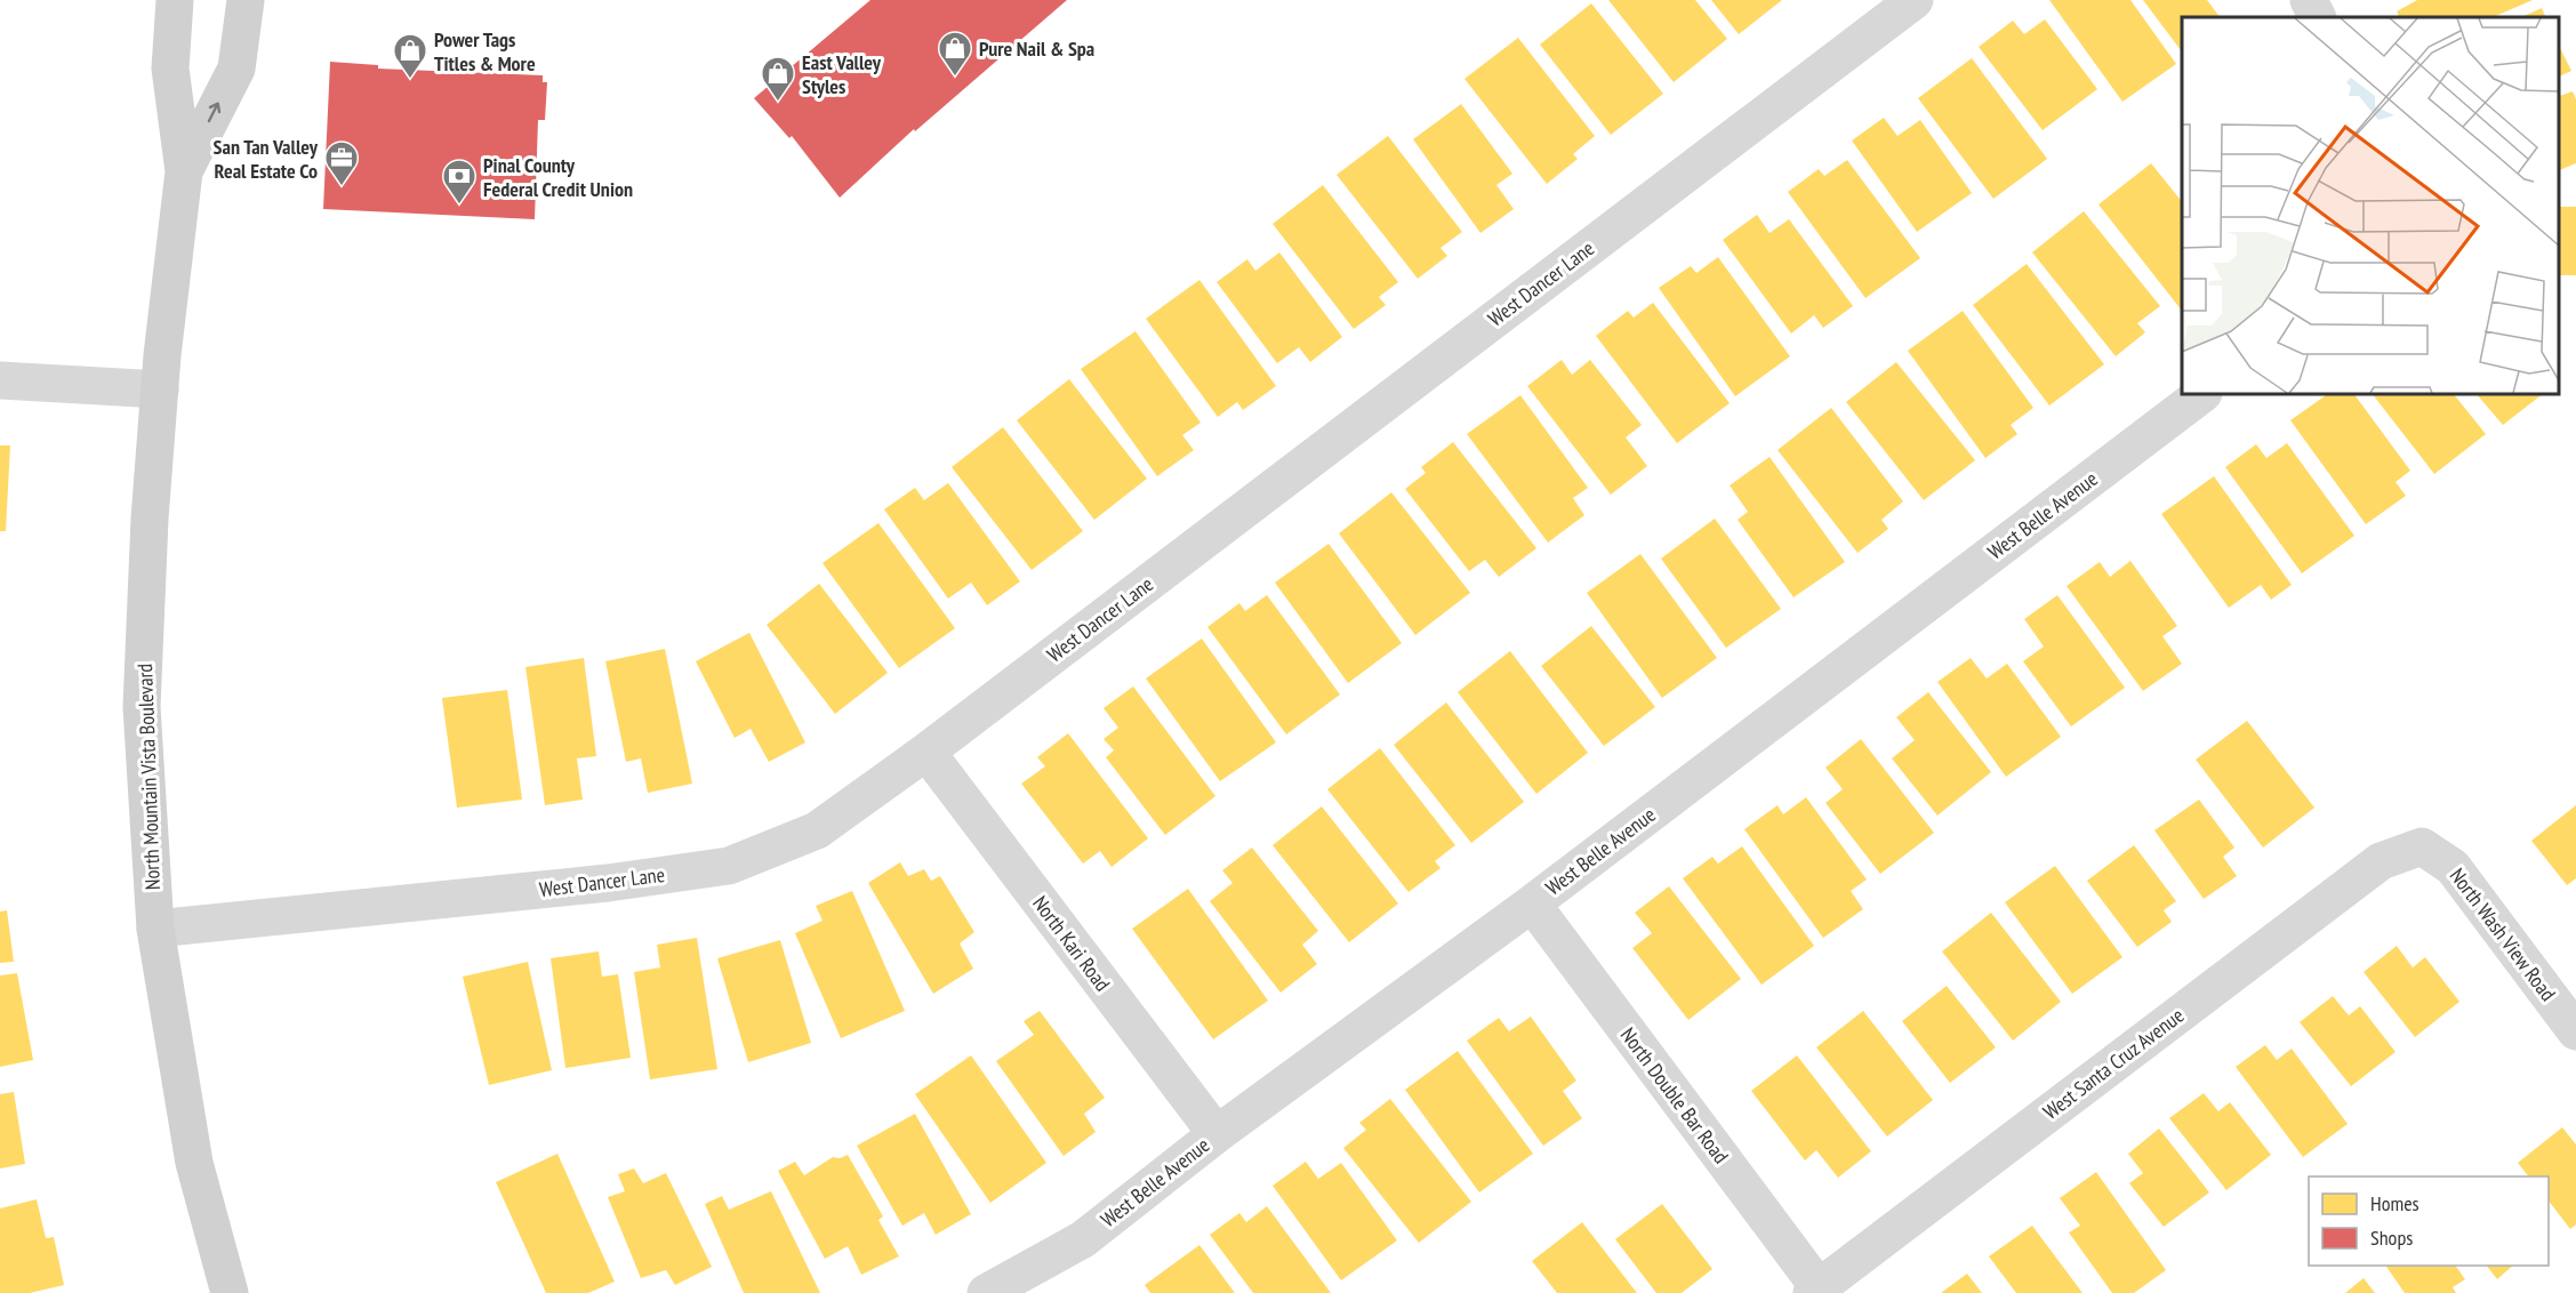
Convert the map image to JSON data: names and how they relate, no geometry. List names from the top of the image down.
{
  "streets": {
    "street": [
      "West Dancer Lane",
      "West Belle Avenue",
      "North Mountain Vista Boulevard",
      "North Wash View Road",
      "North Kari Road",
      "West Santa Cruz Avenue",
      "North Double Bar Road"
    ]
  },
  "crossings": [
    ["West Dancer Lane", "North Mountain Vista Boulevard"],
    ["West Dancer Lane", "North Kari Road"],
    ["West Belle Avenue", "North Kari Road"],
    ["West Belle Avenue", "North Double Bar Road"],
    ["North Wash View Road", "West Santa Cruz Avenue"],
    ["West Santa Cruz Avenue", "North Double Bar Road"]
  ],
  "places": {
    "shop": ["Pure Nail & Spa", "Power Tags Titles & More", "East Valley Styles"],
    "office": ["San Tan Valley Real Estate Co"],
    "bank": ["Pinal County Federal Credit Union"]
  },
  "legend": ["Homes", "Shops"]
}
